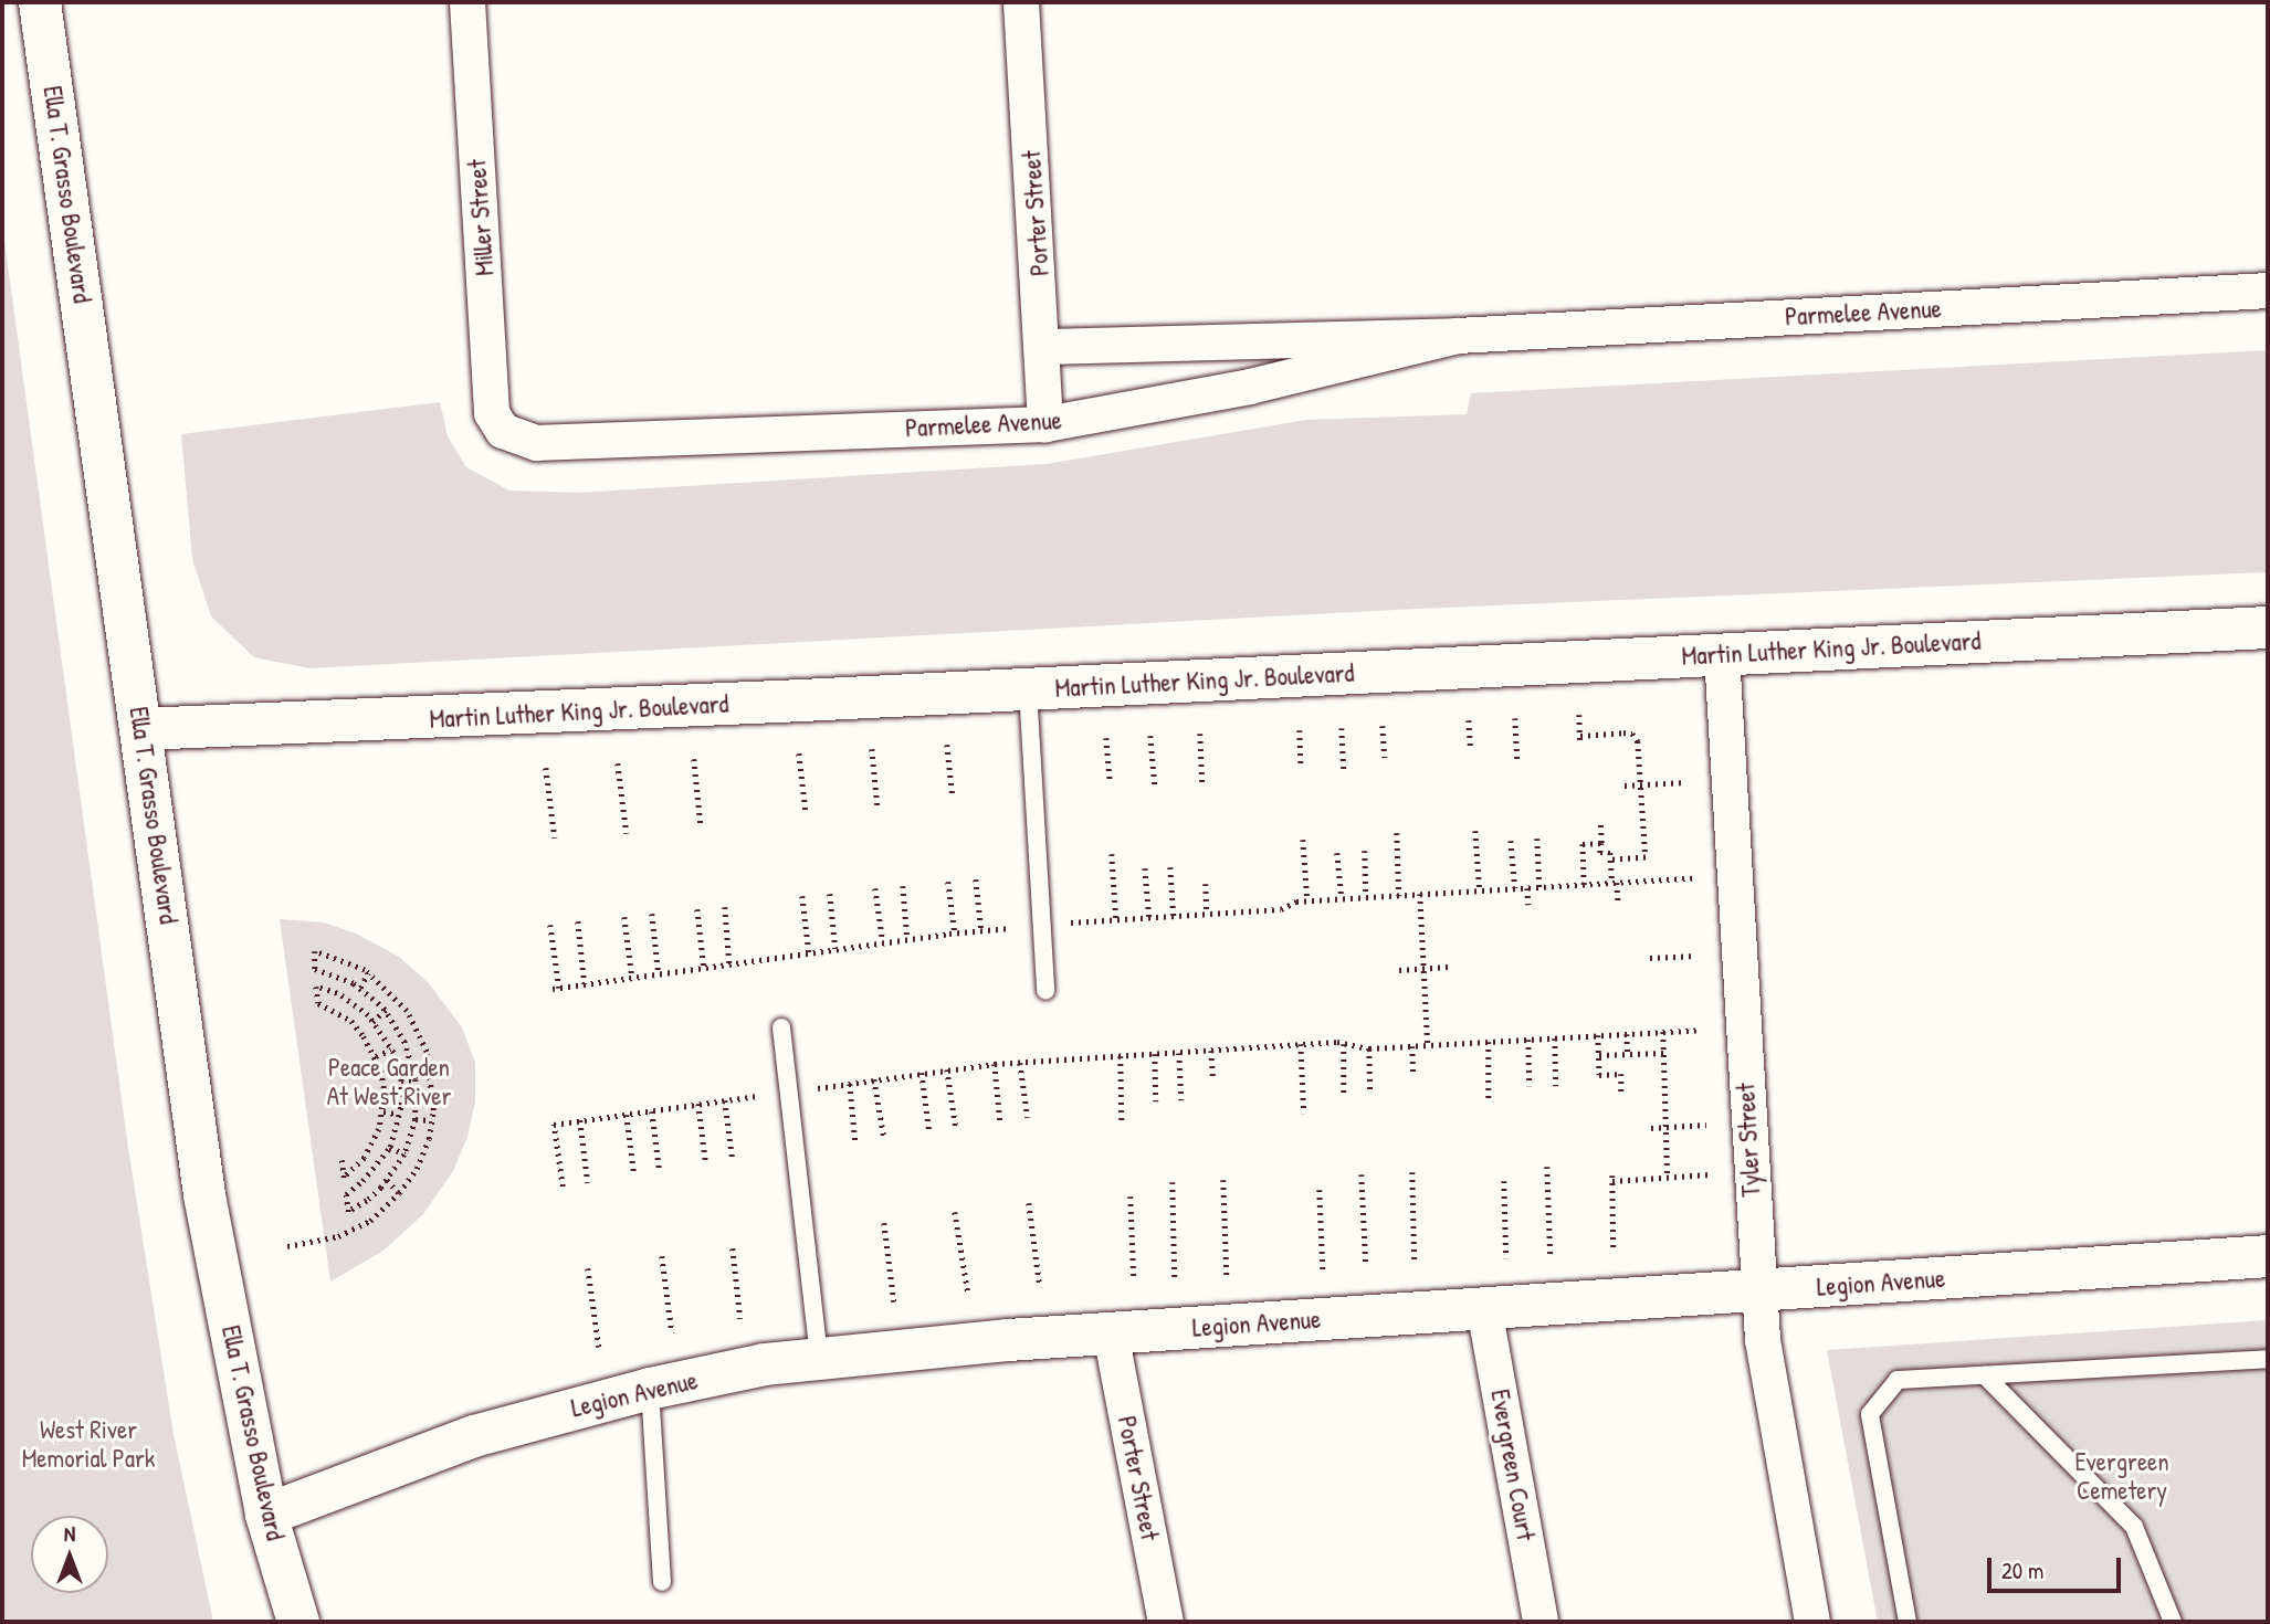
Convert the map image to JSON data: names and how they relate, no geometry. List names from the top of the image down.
{
  "streets": {
    "main road": ["Ella T. Grasso Boulevard", "Martin Luther King Jr. Boulevard", "Legion Avenue"],
    "street": [
      "Porter Street",
      "Miller Street",
      "Parmelee Avenue",
      "Tyler Street",
      "Evergreen Court"
    ]
  },
  "crossings": [
    ["Ella T. Grasso Boulevard", "Martin Luther King Jr. Boulevard"],
    ["Ella T. Grasso Boulevard", "Legion Avenue"],
    ["Porter Street", "Parmelee Avenue"],
    ["Porter Street", "Legion Avenue"],
    ["Miller Street", "Parmelee Avenue"],
    ["Martin Luther King Jr. Boulevard", "Tyler Street"],
    ["Tyler Street", "Legion Avenue"],
    ["Legion Avenue", "Evergreen Court"]
  ],
  "parks": ["Peace Garden At West River", "West River Memorial Park", "Evergreen Cemetery"],
  "scale_bar": "20 m",
  "north": "top"
}
